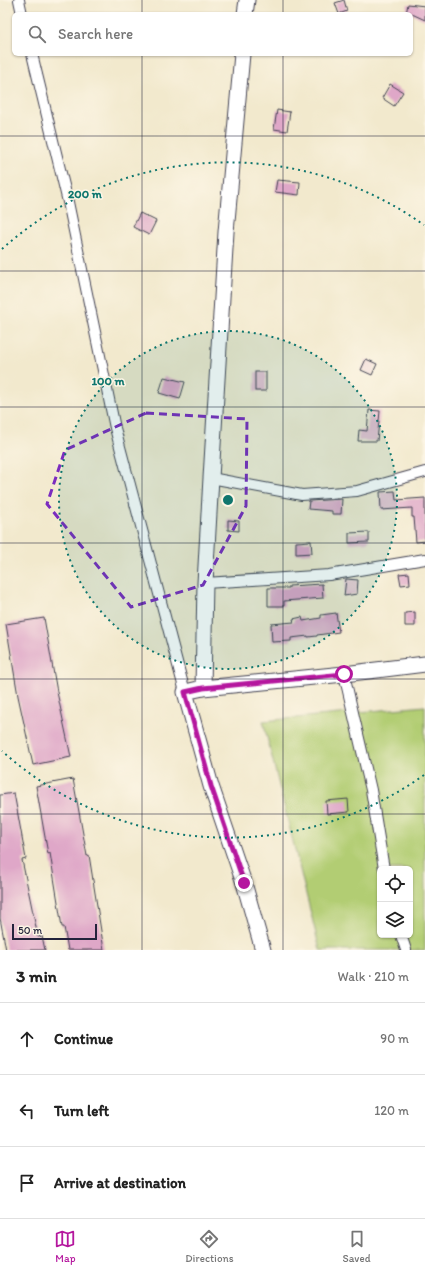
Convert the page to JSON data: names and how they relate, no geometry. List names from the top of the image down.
{
  "scale_bar": "50 m",
  "page": {
    "search": "Search here",
    "scale": "50 m",
    "heading": ["3 min", "Walk · 210 m"],
    "list": [
      ["Continue", "90 m"],
      ["Turn left", "120 m"],
      "Arrive at destination"
    ],
    "nav": ["Map", "Directions", "Saved"]
  },
  "rings": ["200 m", "100 m"]
}
